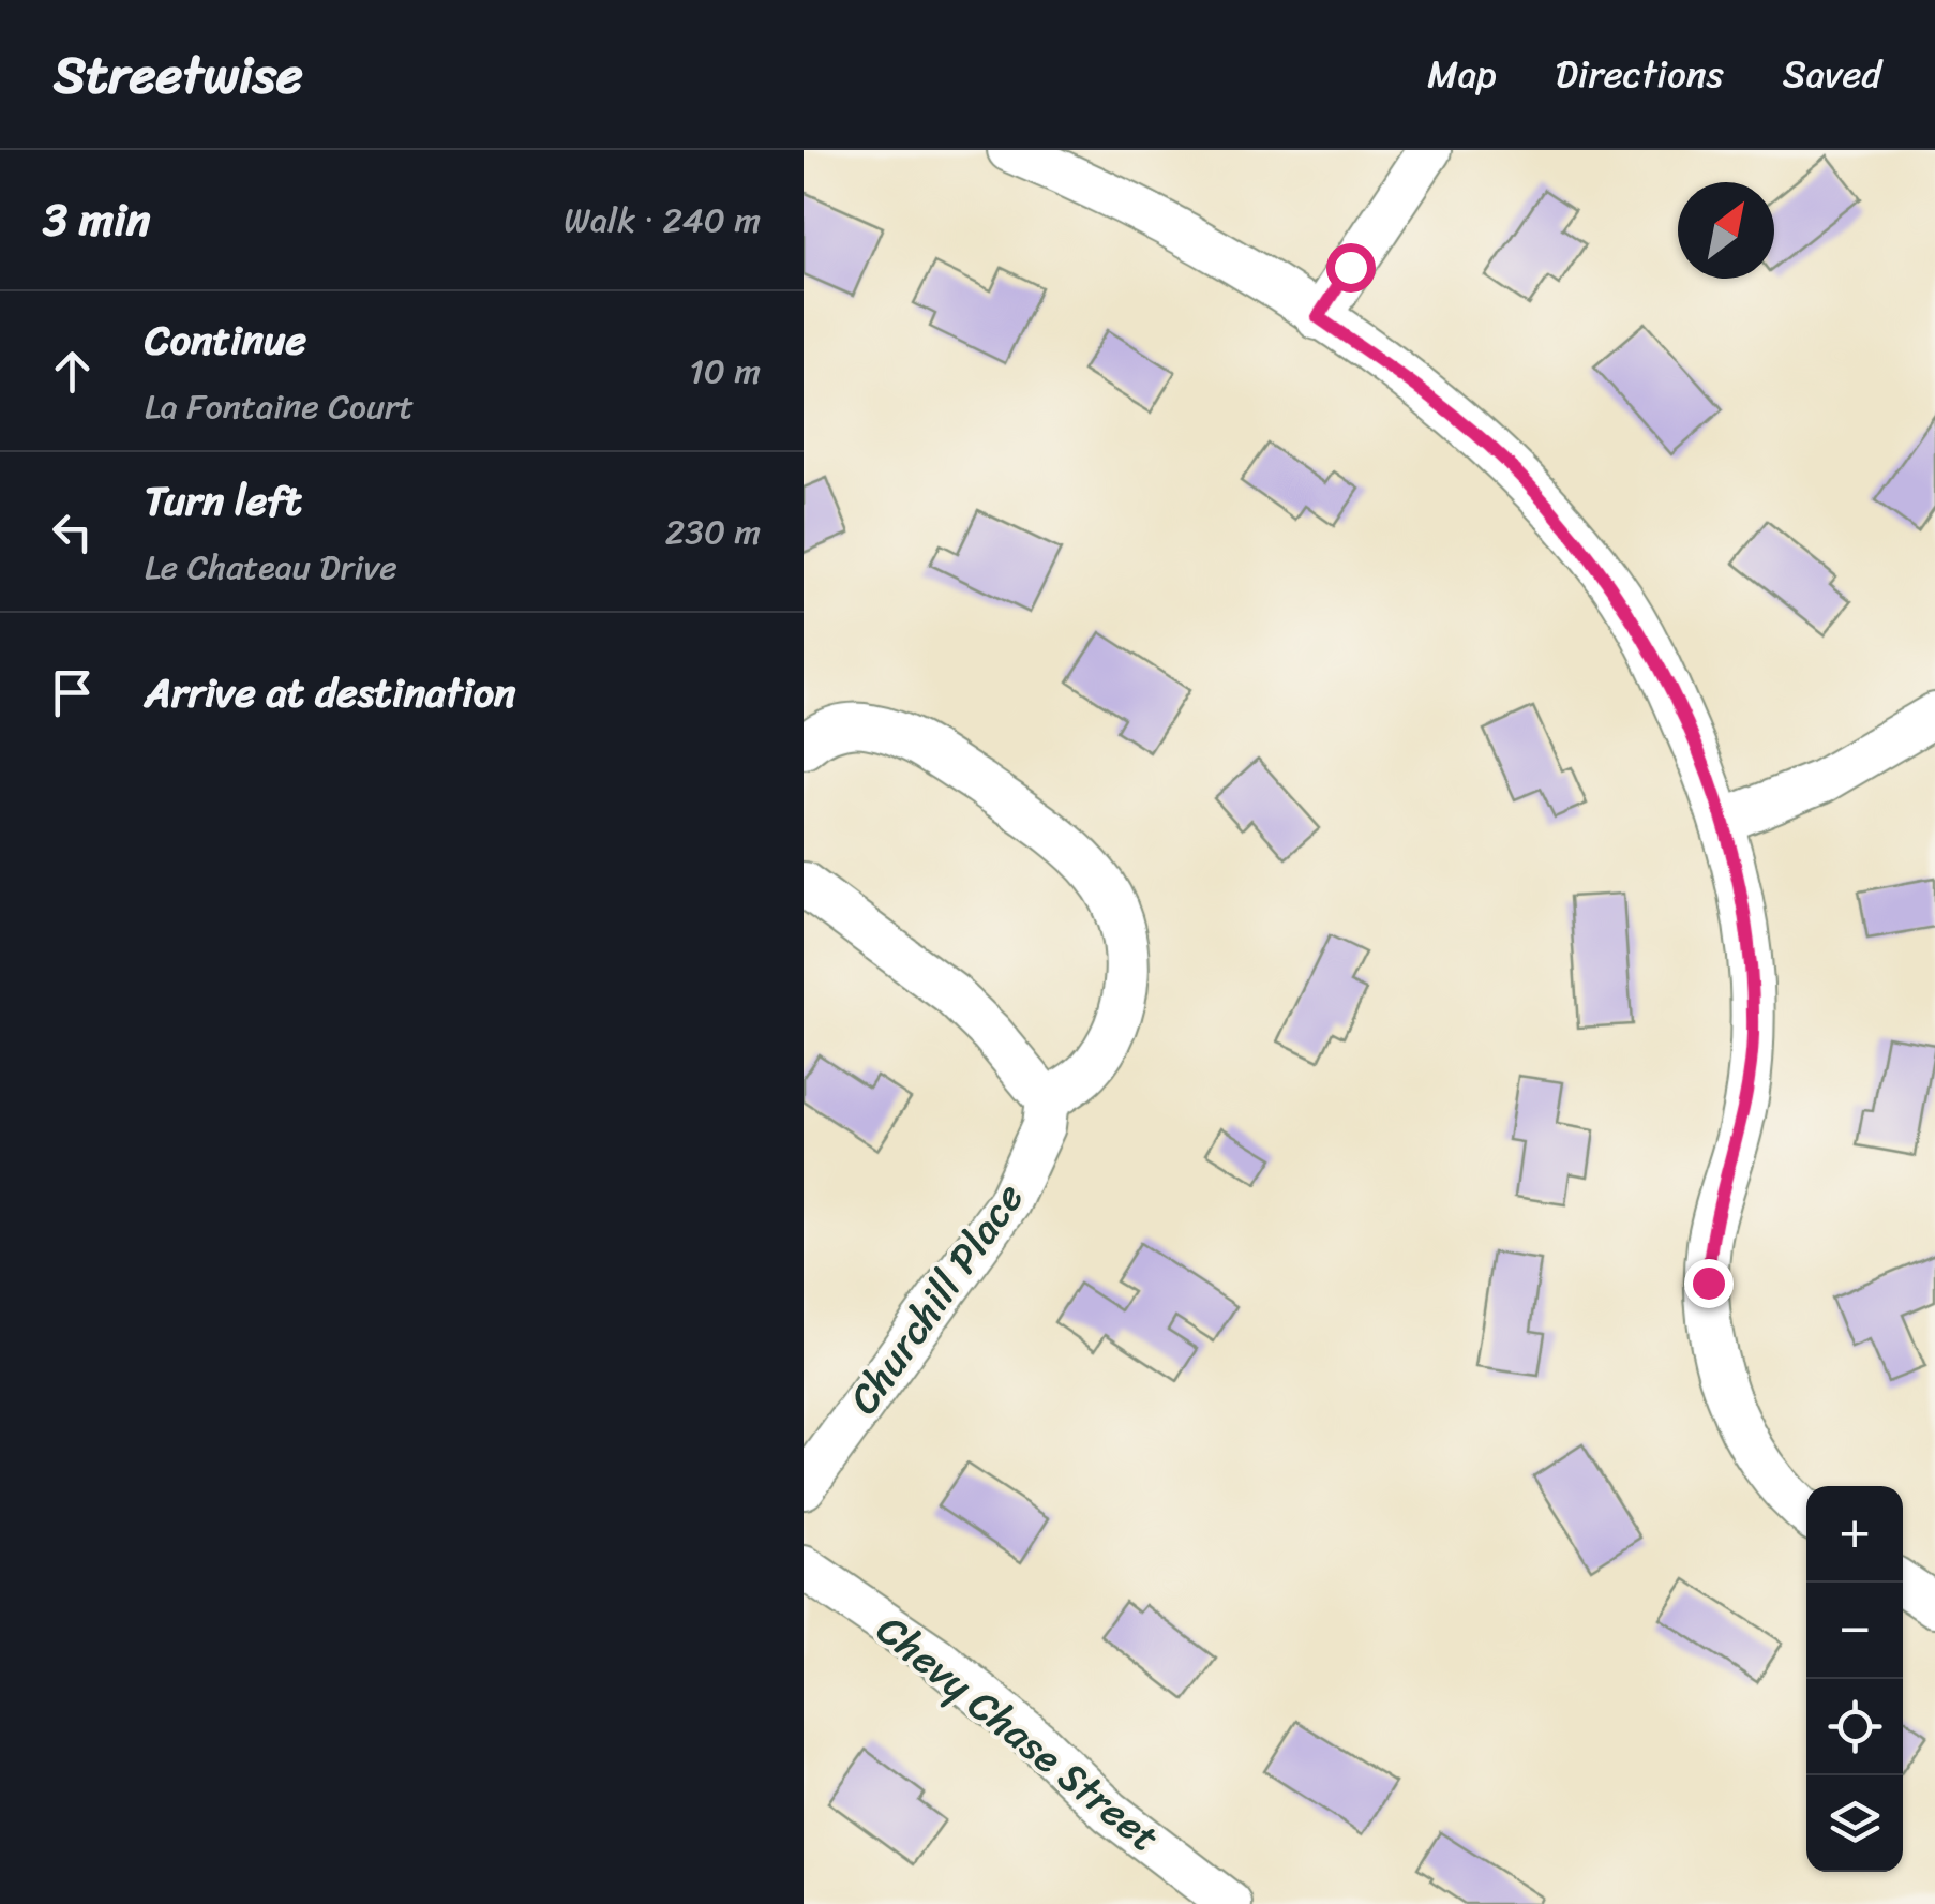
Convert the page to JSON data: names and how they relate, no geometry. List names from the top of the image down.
{
  "streets": {
    "street": ["Churchill Place", "Chevy Chase Street"]
  },
  "north": "top right",
  "page": {
    "header": "Streetwise",
    "nav": ["Map", "Directions", "Saved"],
    "heading": ["3 min", "Walk · 240 m"],
    "list": [
      ["Continue", "La Fontaine Court", "10 m"],
      ["Turn left", "Le Chateau Drive", "230 m"],
      "Arrive at destination"
    ],
    "map_buttons": ["+", "−"]
  }
}
